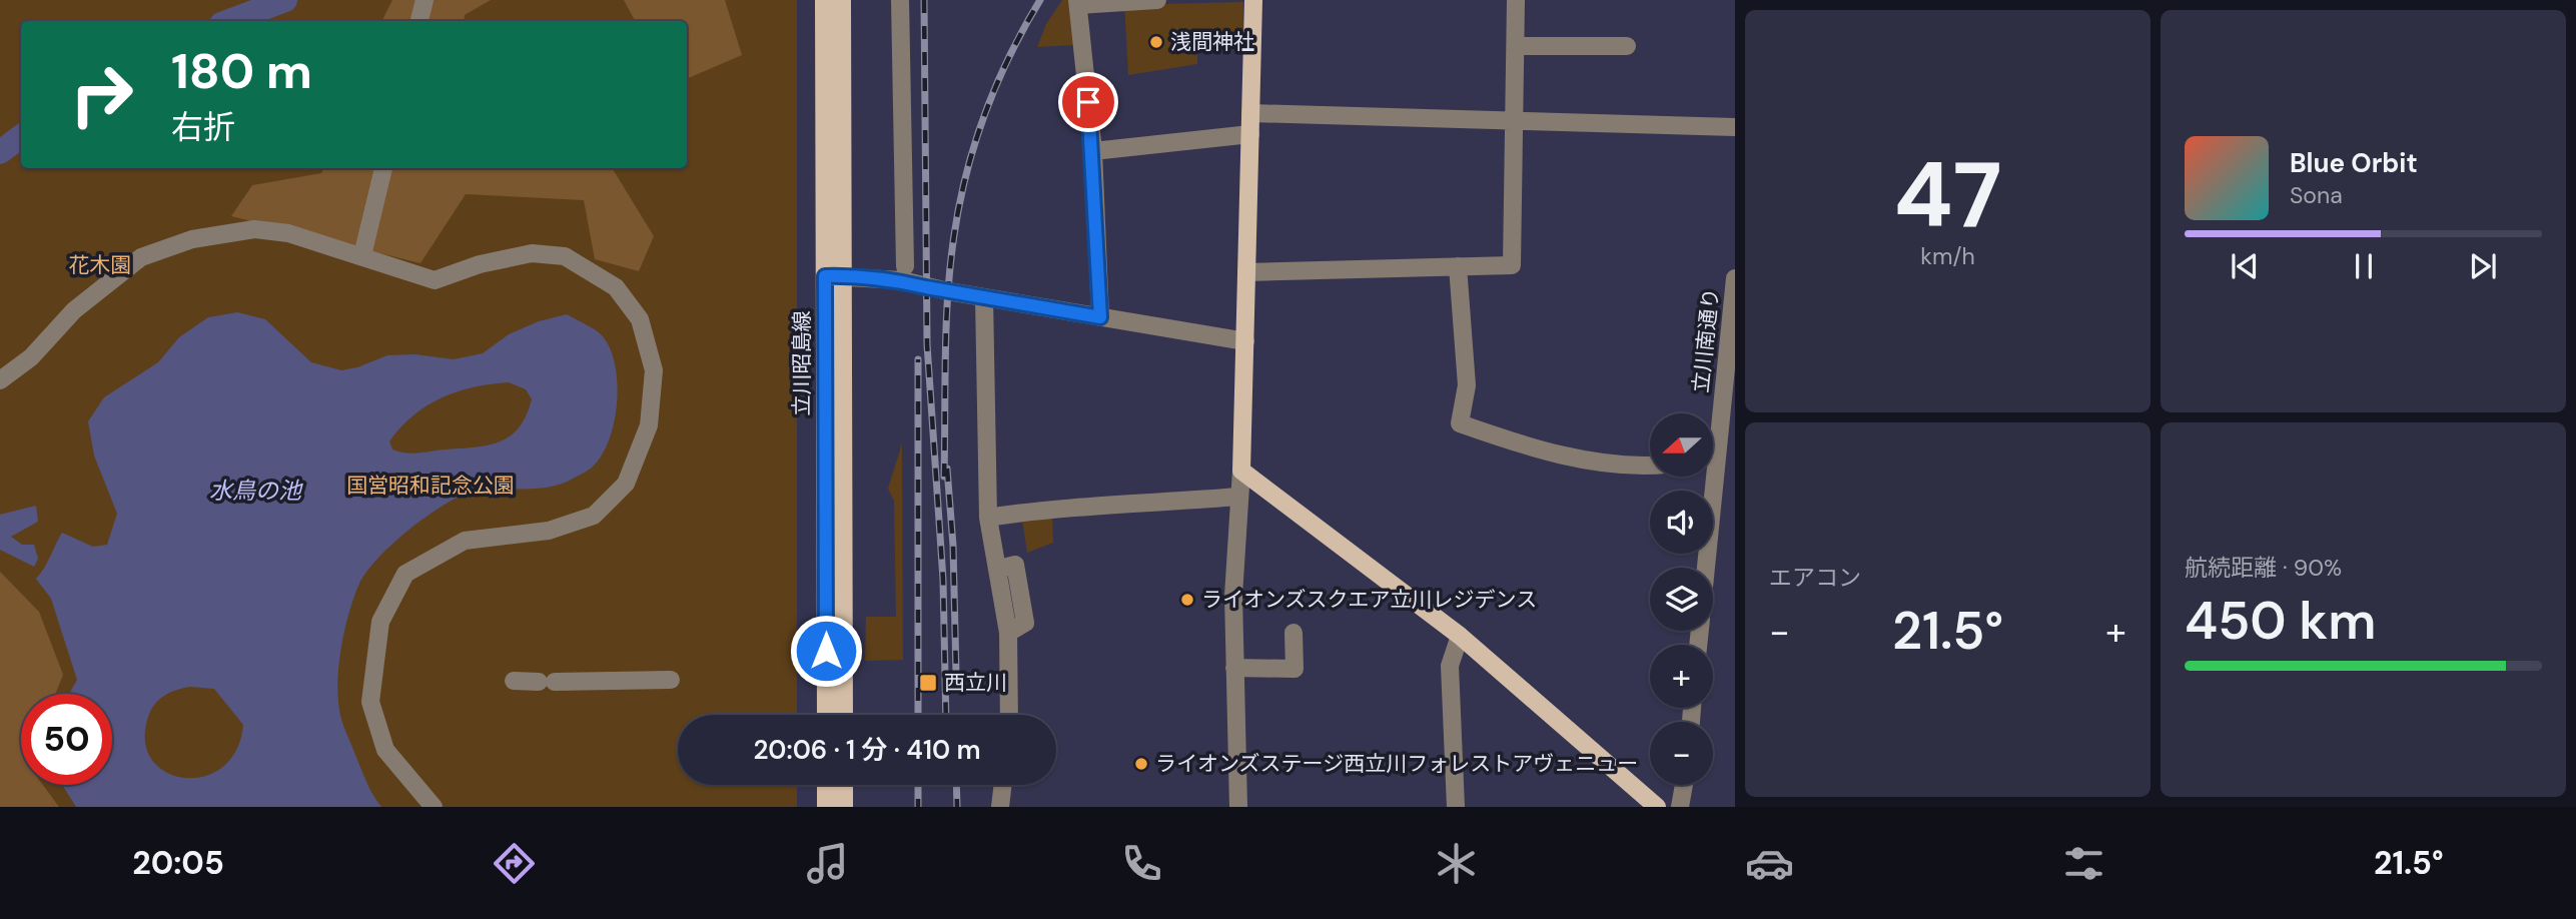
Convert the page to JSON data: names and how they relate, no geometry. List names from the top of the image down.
{
  "streets": {
    "main road": ["立川昭島線"],
    "street": ["立川南通り"]
  },
  "water": ["水鳥の池"],
  "parks": ["花木園", "国営昭和記念公園"],
  "places": {
    "other": ["浅間神社", "ライオンズスクエア立川レジデンス", "ライオンズステージ西立川フォレストアヴェニュー"],
    "transit": ["西立川"]
  },
  "north": "left",
  "page": {
    "tile": [
      ["47", "km/h"],
      "エアコン",
      ["航続距離 · 90%", "450 km"]
    ],
    "turn": ["180 m", "右折"],
    "song": ["Blue Orbit", "Sona"],
    "map_buttons": ["+", "−"],
    "heat": ["−", "21.5°", "+"],
    "limit": "50",
    "trip": "20:06 · 1 分 · 410 m",
    "tabs": ["20:05", "21.5°"]
  }
}
